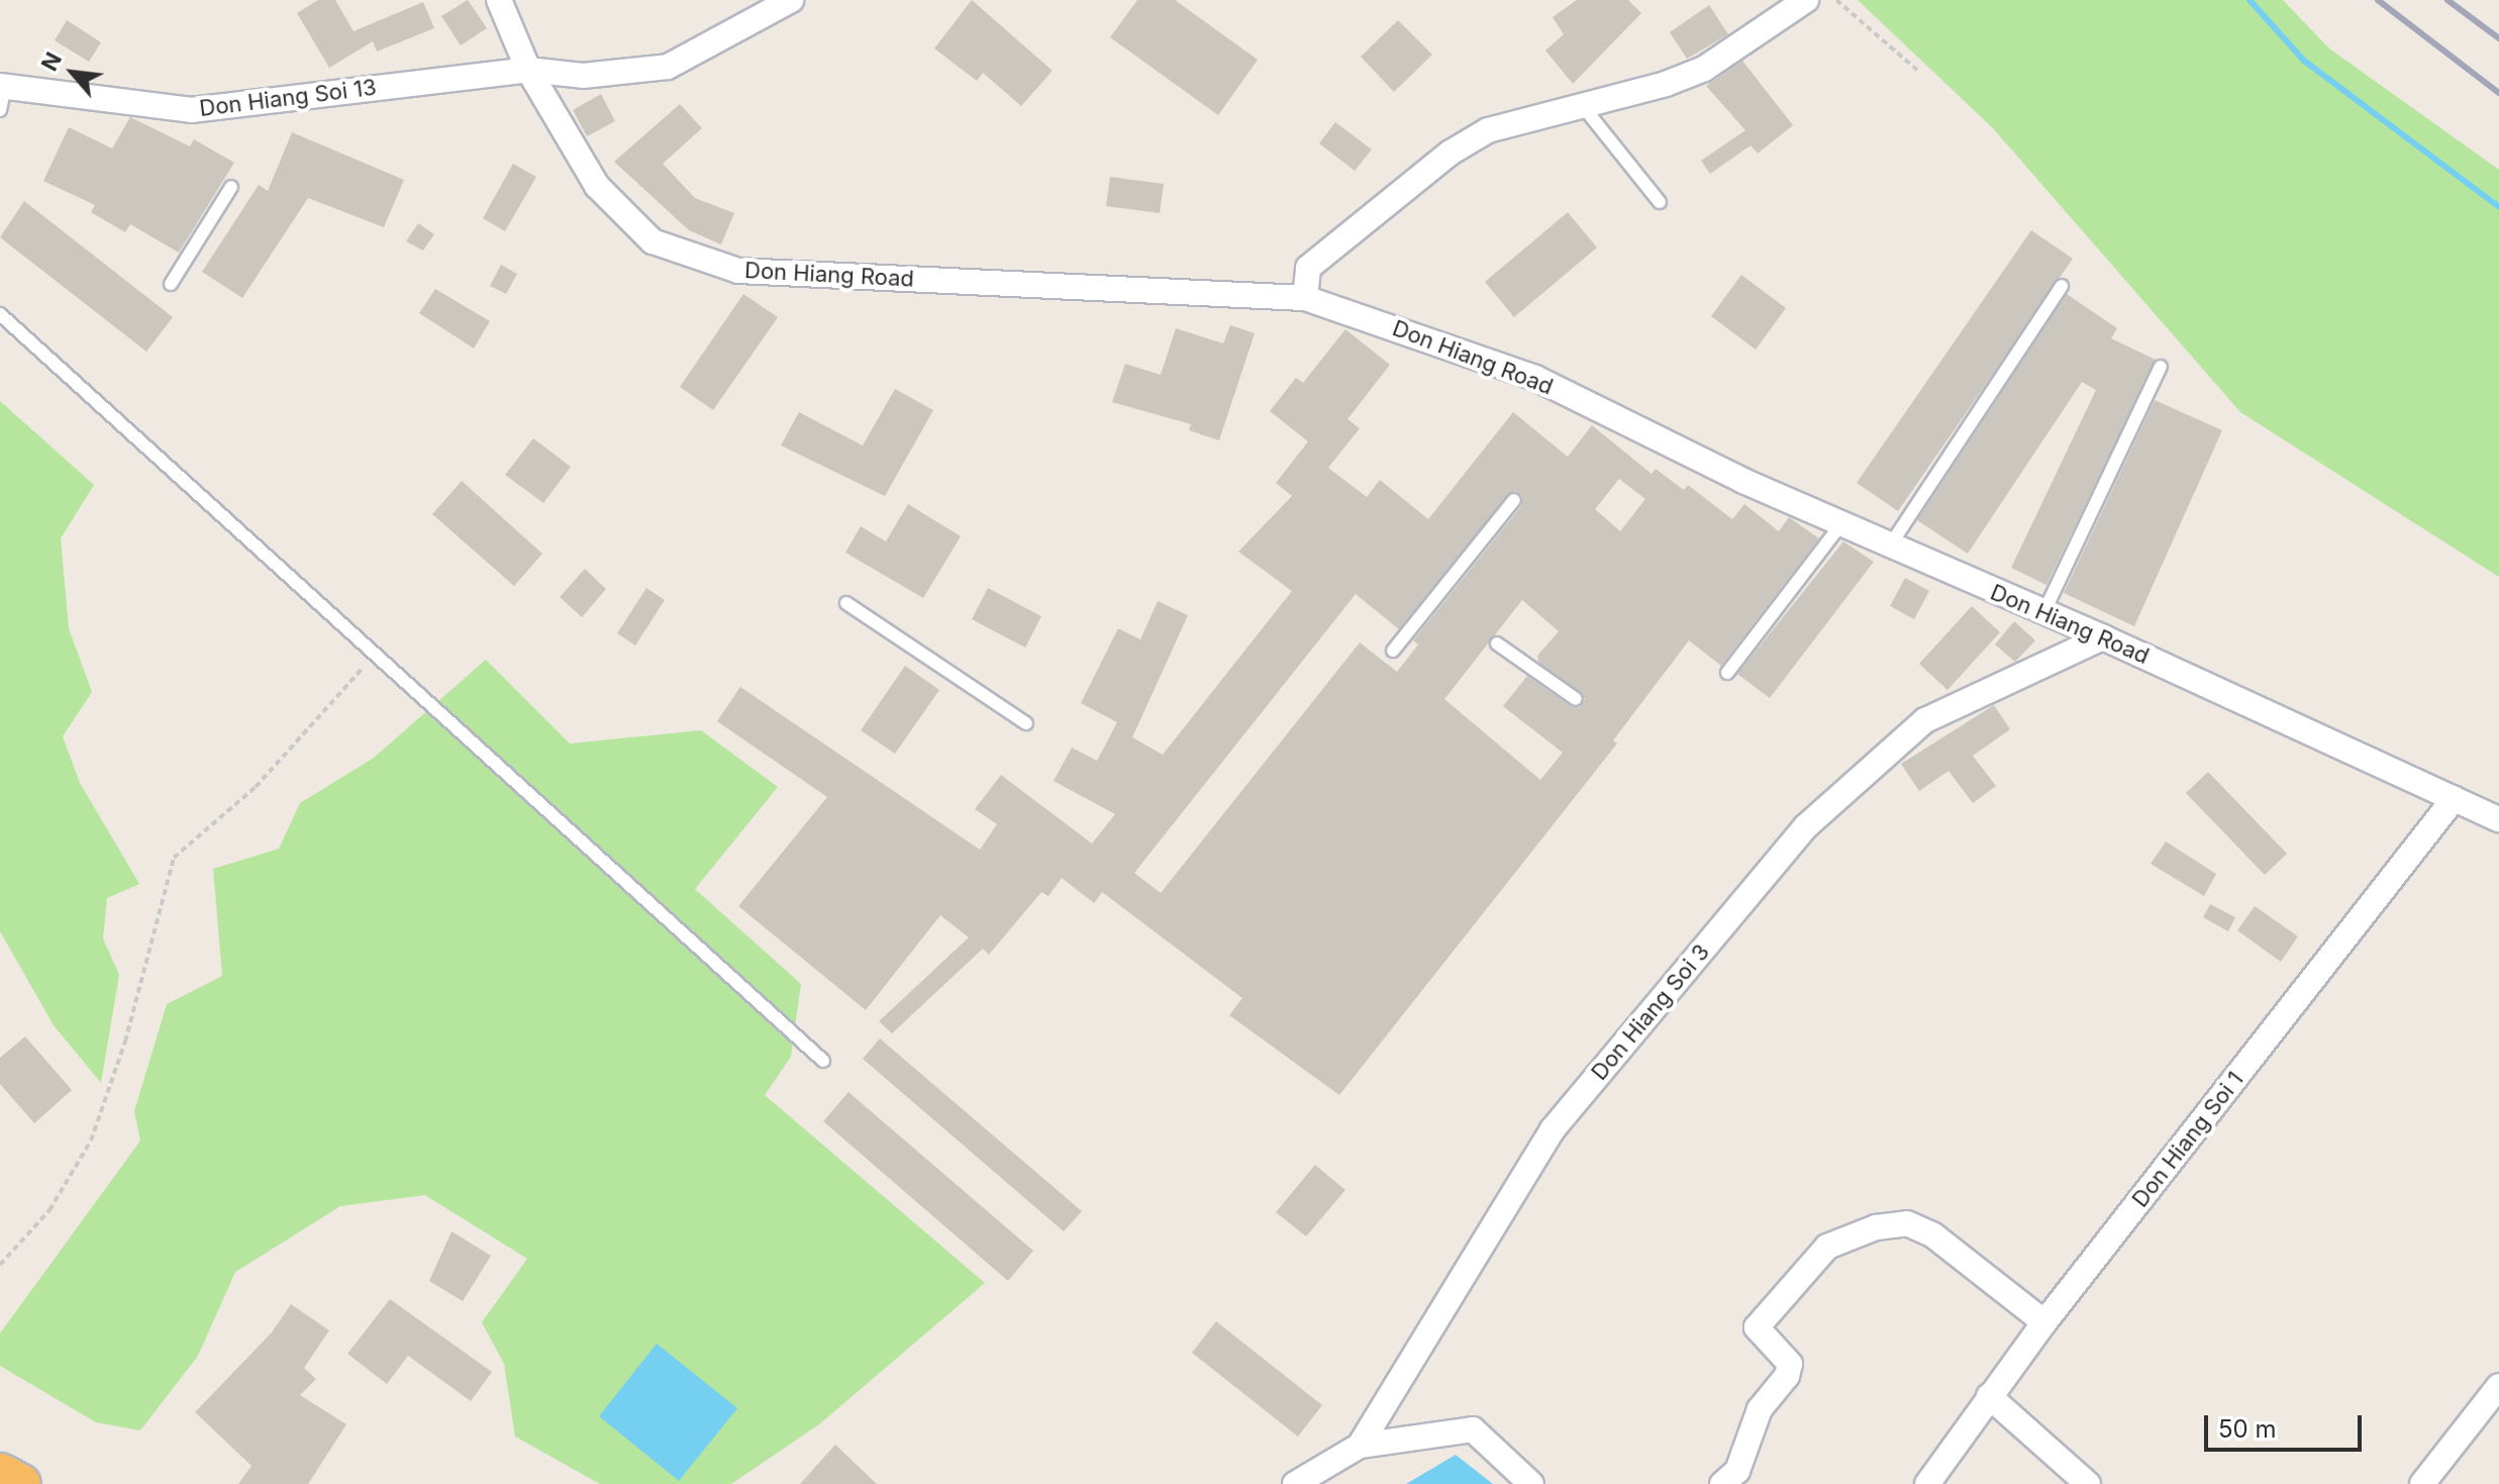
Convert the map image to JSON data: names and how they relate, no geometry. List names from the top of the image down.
{
  "streets": {
    "street": [
      "Don Hiang Soi 13",
      "Don Hiang Road",
      "Don Hiang Soi 3",
      "Don Hiang Soi 1"
    ]
  },
  "crossings": [
    ["Don Hiang Soi 13", "Don Hiang Road"],
    ["Don Hiang Road", "Don Hiang Soi 3"],
    ["Don Hiang Road", "Don Hiang Soi 1"]
  ],
  "scale_bar": "50 m",
  "north": "top left"
}
